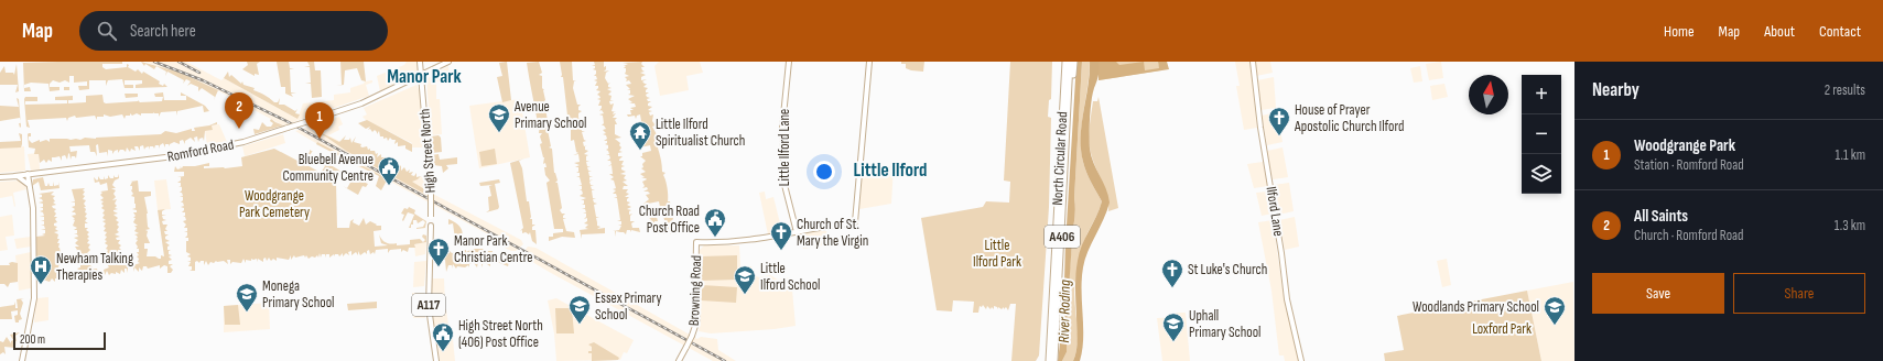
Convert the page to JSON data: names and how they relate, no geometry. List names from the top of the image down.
{
  "streets": {
    "highway": ["North Circular Road", "A406"],
    "main road": [
      "Little Ilford Lane",
      "Romford Road",
      "High Street North",
      "Ilford Lane",
      "Browning Road",
      "A117"
    ]
  },
  "crossings": [
    ["Little Ilford Lane", "Browning Road"],
    ["Romford Road", "High Street North"],
    ["Romford Road", "A117"],
    ["High Street North", "A117"],
    ["North Circular Road", "A406"]
  ],
  "districts": ["Manor Park", "Little Ilford"],
  "water": ["River Roding"],
  "parks": ["Woodgrange Park Cemetery", "Little Ilford Park", "Loxford Park"],
  "places": {
    "school or university": [
      "Avenue Primary School",
      "Little Ilford School",
      "Monega Primary School",
      "Essex Primary School",
      "Woodlands Primary School",
      "Uphall Primary School"
    ],
    "church": [
      "House of Prayer Apostolic Church Ilford",
      "Church of St. Mary the Virgin",
      "Manor Park Christian Centre",
      "St Luke's Church"
    ],
    "temple": ["Little Ilford Spiritualist Church"],
    "public building": ["Bluebell Avenue Community Centre", "Church Road Post Office", "High Street North (406) Post Office"],
    "hospital": ["Newham Talking Therapies"]
  },
  "scale_bar": "200 m",
  "north": "top",
  "page": {
    "header": "Map",
    "search": "Search here",
    "nav": [
      "Home",
      "Map",
      "About",
      "Contact"
    ],
    "heading": ["Nearby", "2 results"],
    "map_buttons": ["+", "−"],
    "pins": ["2", "1"],
    "list": [
      {
        "mark": "1",
        "name": "Woodgrange Park",
        "note": "Station · Romford Road",
        "value": "1.1 km"
      },
      {
        "mark": "2",
        "name": "All Saints",
        "note": "Church · Romford Road",
        "value": "1.3 km"
      }
    ],
    "buttons": ["Save", "Share"],
    "scale": "200 m"
  }
}
